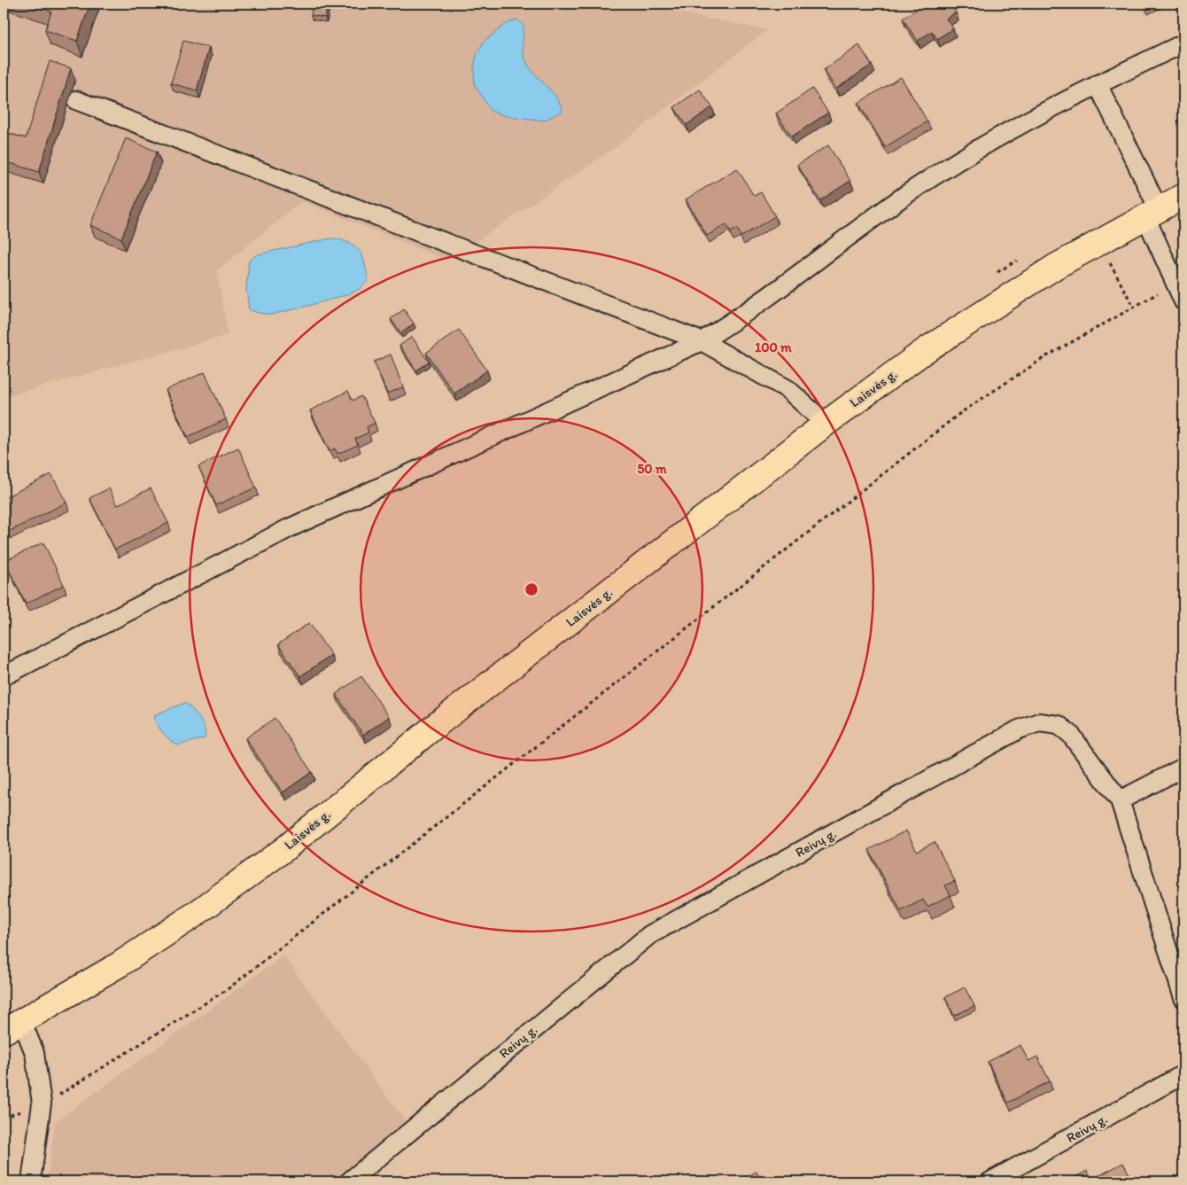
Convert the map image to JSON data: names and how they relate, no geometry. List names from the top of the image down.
{
  "streets": {
    "main road": ["Laisvės g."],
    "street": ["Reivų g."]
  },
  "rings": ["100 m", "50 m"]
}
